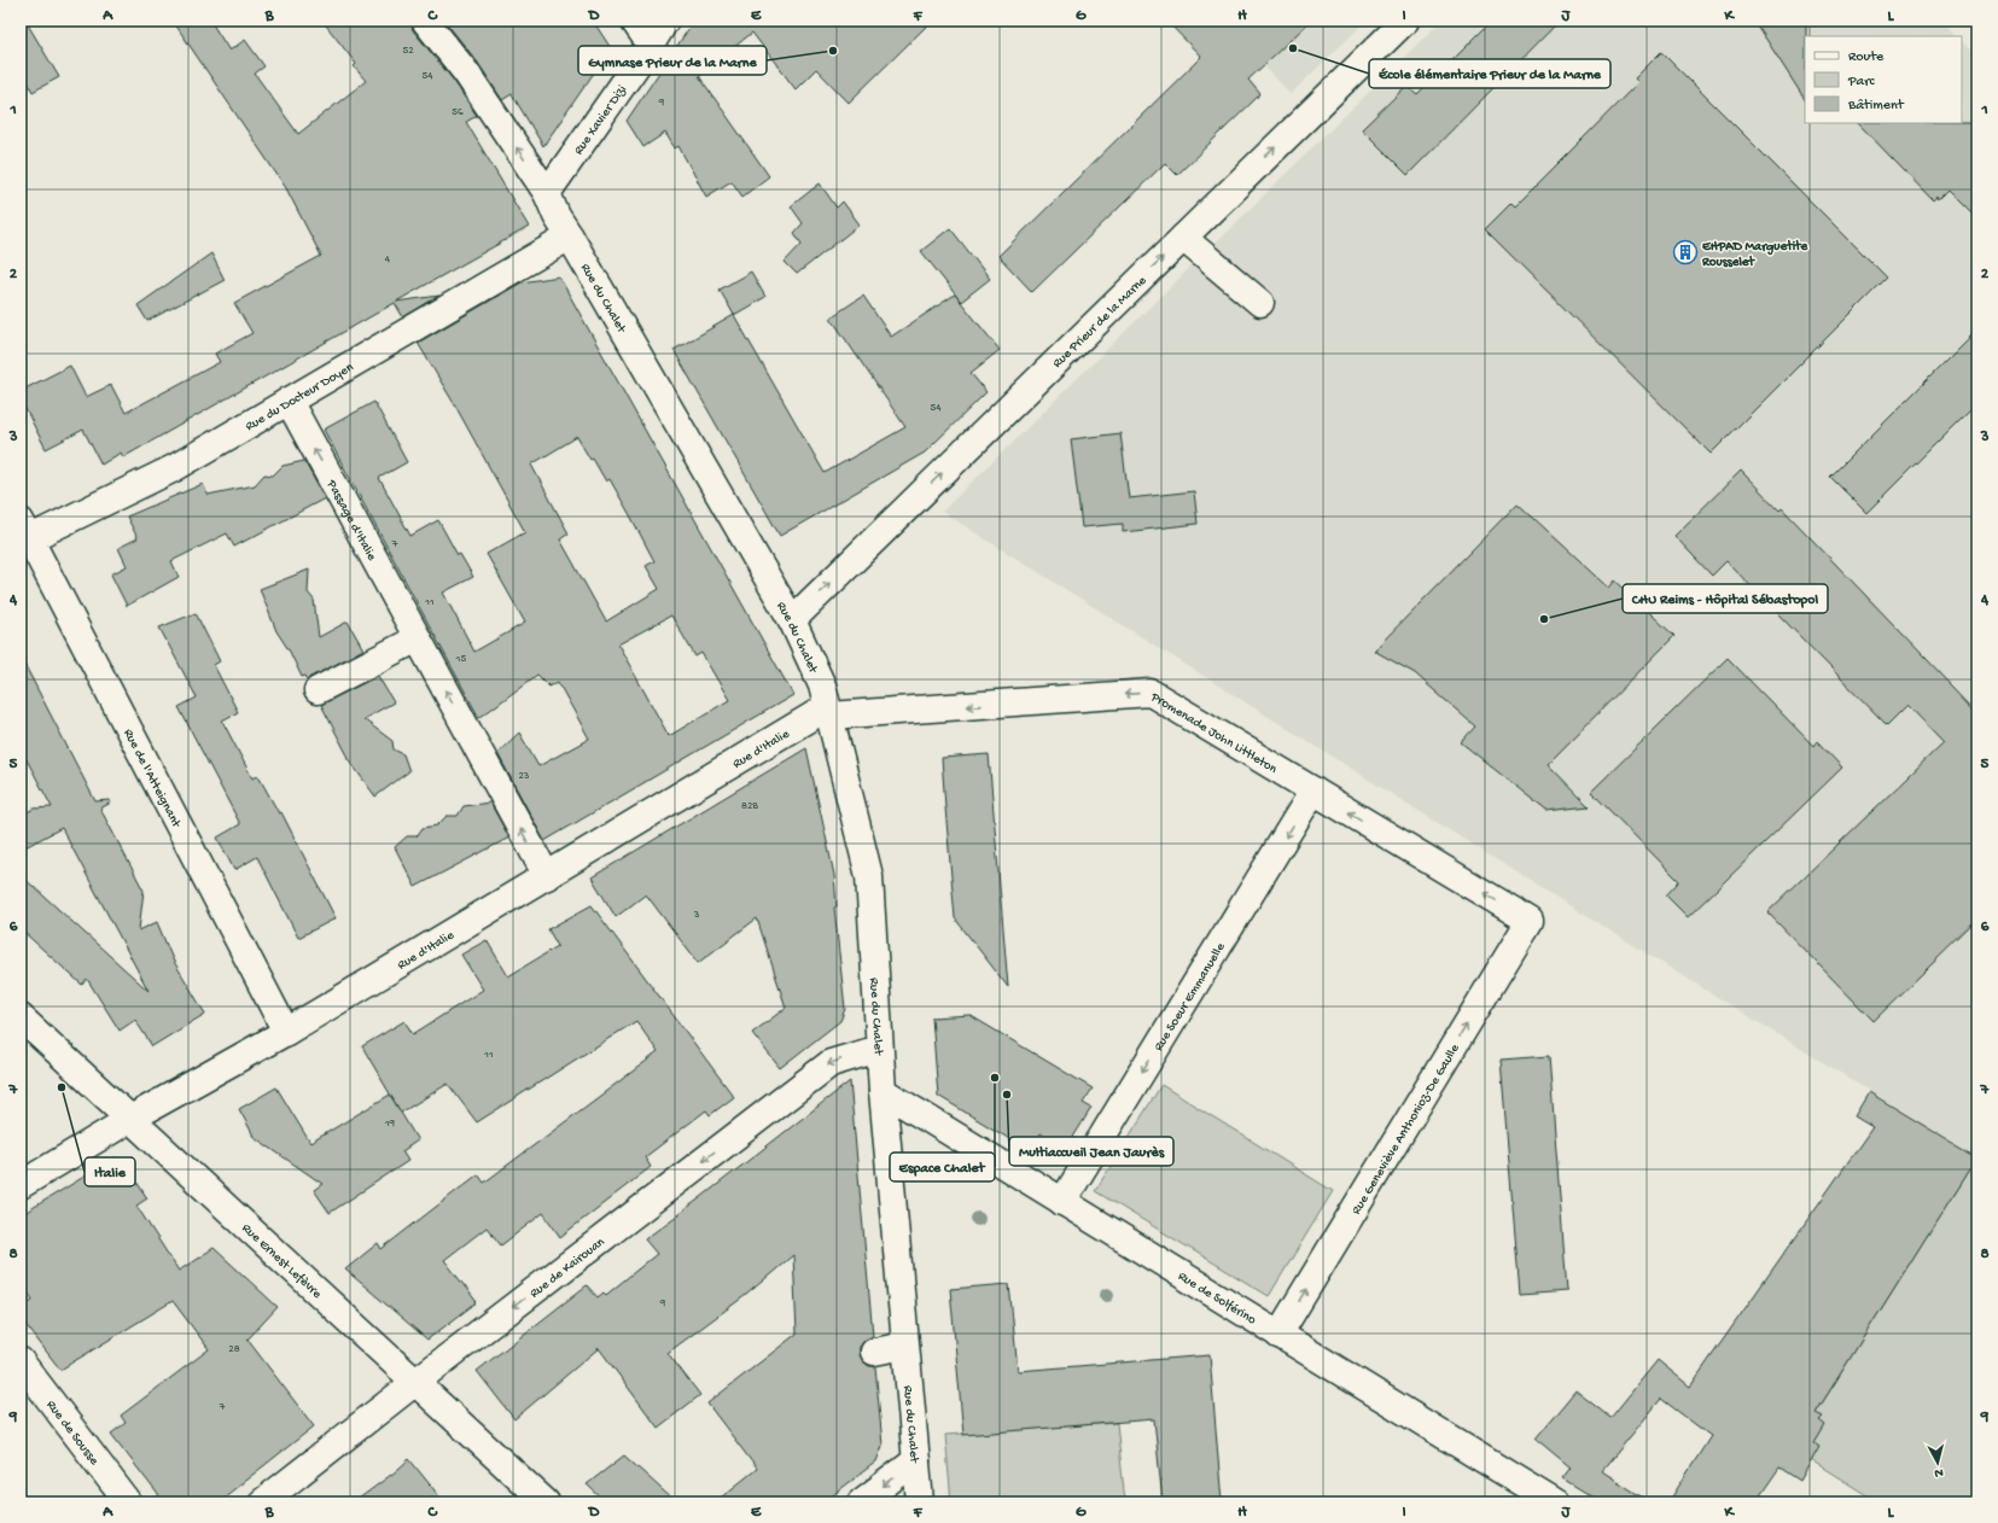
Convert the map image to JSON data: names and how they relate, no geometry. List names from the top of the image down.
{
  "streets": {
    "street": [
      "Rue Xavier Dizi",
      "Rue du Chalet",
      "Rue Prieur de la Marne",
      "Rue du Docteur Doyen",
      "Passage d'Italie",
      "Promenade John Littleton",
      "Rue d'Italie",
      "Rue de l'Atteignant",
      "Rue Soeur Emmanuelle",
      "Rue Geneviève Anthonioz-De Gaulle",
      "Rue Ernest Lefèvre",
      "Rue de Kairouan",
      "Rue de Solférino",
      "Rue de Sousse"
    ]
  },
  "crossings": [
    ["Rue Xavier Dizi", "Rue du Chalet"],
    ["Rue du Chalet", "Rue Prieur de la Marne"],
    ["Rue du Chalet", "Rue du Docteur Doyen"],
    ["Rue du Chalet", "Promenade John Littleton"],
    ["Rue du Chalet", "Rue d'Italie"],
    ["Rue du Chalet", "Rue de Kairouan"],
    ["Rue du Chalet", "Rue de Solférino"],
    ["Rue du Docteur Doyen", "Passage d'Italie"],
    ["Rue du Docteur Doyen", "Rue de l'Atteignant"],
    ["Passage d'Italie", "Rue d'Italie"],
    ["Promenade John Littleton", "Rue d'Italie"],
    ["Promenade John Littleton", "Rue Soeur Emmanuelle"],
    ["Promenade John Littleton", "Rue Geneviève Anthonioz-De Gaulle"],
    ["Rue d'Italie", "Rue de l'Atteignant"],
    ["Rue d'Italie", "Rue Ernest Lefèvre"],
    ["Rue Soeur Emmanuelle", "Rue de Solférino"],
    ["Rue Geneviève Anthonioz-De Gaulle", "Rue de Solférino"],
    ["Rue Ernest Lefèvre", "Rue de Kairouan"]
  ],
  "one_way": [
    "Rue Prieur de la Marne",
    "Passage d'Italie",
    "Promenade John Littleton",
    "Rue Soeur Emmanuelle",
    "Rue Geneviève Anthonioz-De Gaulle",
    "Rue de Kairouan"
  ],
  "places": {
    "other": [
      "École élémentaire Prieur de la Marne",
      "Gymnase Prieur de la Marne",
      "CHU Reims - Hôpital Sébastopol",
      "Espace Chalet",
      "Italie",
      "Multiaccueil Jean Jaurès"
    ],
    "building": ["EHPAD Marguetite Rousselet"]
  },
  "house_numbers": [
    "52",
    "54",
    "9",
    "56",
    "4",
    "54",
    "7",
    "11",
    "15",
    "23",
    "82B",
    "3",
    "11",
    "19",
    "9",
    "28",
    "7"
  ],
  "legend": ["Route", "Parc", "Bâtiment"],
  "north": "bottom",
  "grid": {
    "columns": [
      "A",
      "B",
      "C",
      "D",
      "E",
      "F",
      "G",
      "H",
      "I",
      "J",
      "K",
      "L"
    ],
    "rows": [
      "1",
      "2",
      "3",
      "4",
      "5",
      "6",
      "7",
      "8",
      "9"
    ]
  }
}
